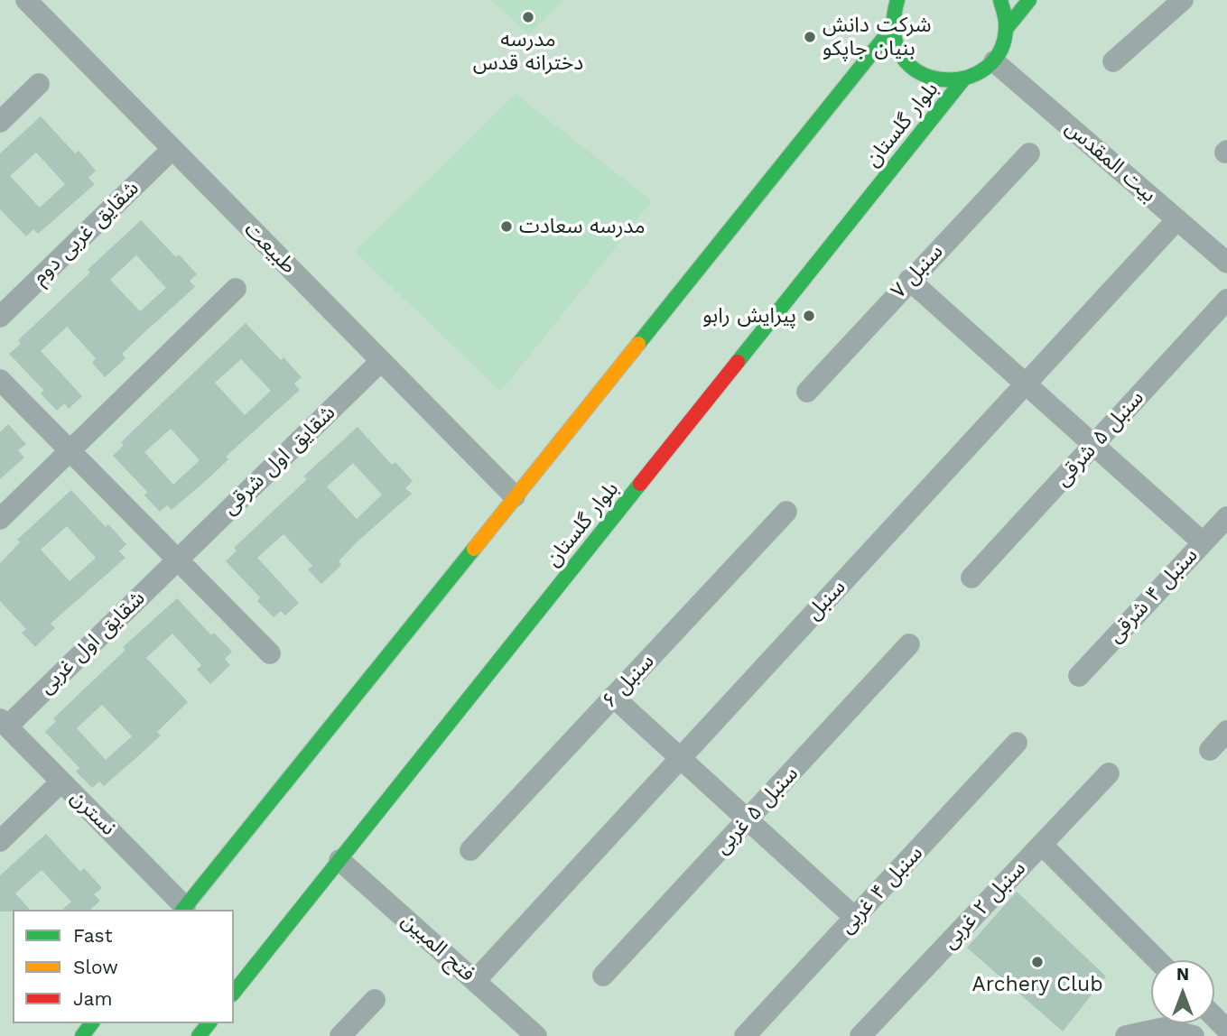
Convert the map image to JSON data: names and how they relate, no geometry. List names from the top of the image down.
{
  "streets": {
    "main road": ["بلوار گلستان"],
    "street": [
      "بیت المقدس",
      "شقایق غربی دوم",
      "طبیعت",
      "سنبل ۷",
      "سنبل ۵ شرقی",
      "شقایق اول شرقی",
      "سنبل ۴ شرقی",
      "سنبل",
      "شقایق اول غربی",
      "سنبل ۶",
      "سنبل ۵ غربی",
      "نسترن",
      "سنبل ۴ غربی",
      "سنبل ۲ غربی",
      "فتح المبین"
    ]
  },
  "crossings": [
    ["بلوار گلستان", "بیت المقدس"],
    ["بلوار گلستان", "فتح المبین"],
    ["بیت المقدس", "سنبل"],
    ["شقایق غربی دوم", "طبیعت"],
    ["طبیعت", "شقایق اول شرقی"],
    ["شقایق اول شرقی", "شقایق اول غربی"],
    ["سنبل", "فتح المبین"],
    ["شقایق اول غربی", "نسترن"]
  ],
  "places": [
    "مدرسه دخترانه قدس",
    "شرکت دانش بنیان جاپکو",
    "مدرسه سعادت",
    "پیرایش رابو",
    "Archery Club"
  ],
  "legend": ["Fast", "Slow", "Jam"],
  "north": "top"
}
